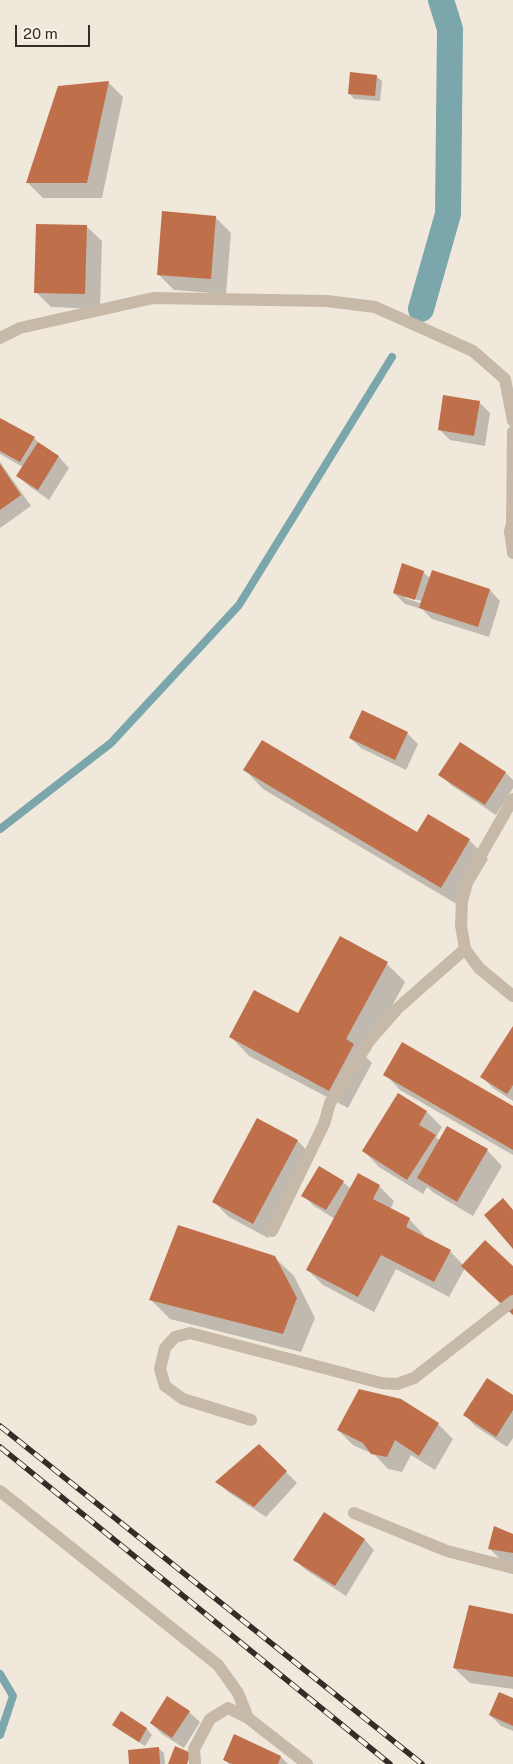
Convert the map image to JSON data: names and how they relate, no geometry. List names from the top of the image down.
{
  "scale_bar": "20 m"
}
